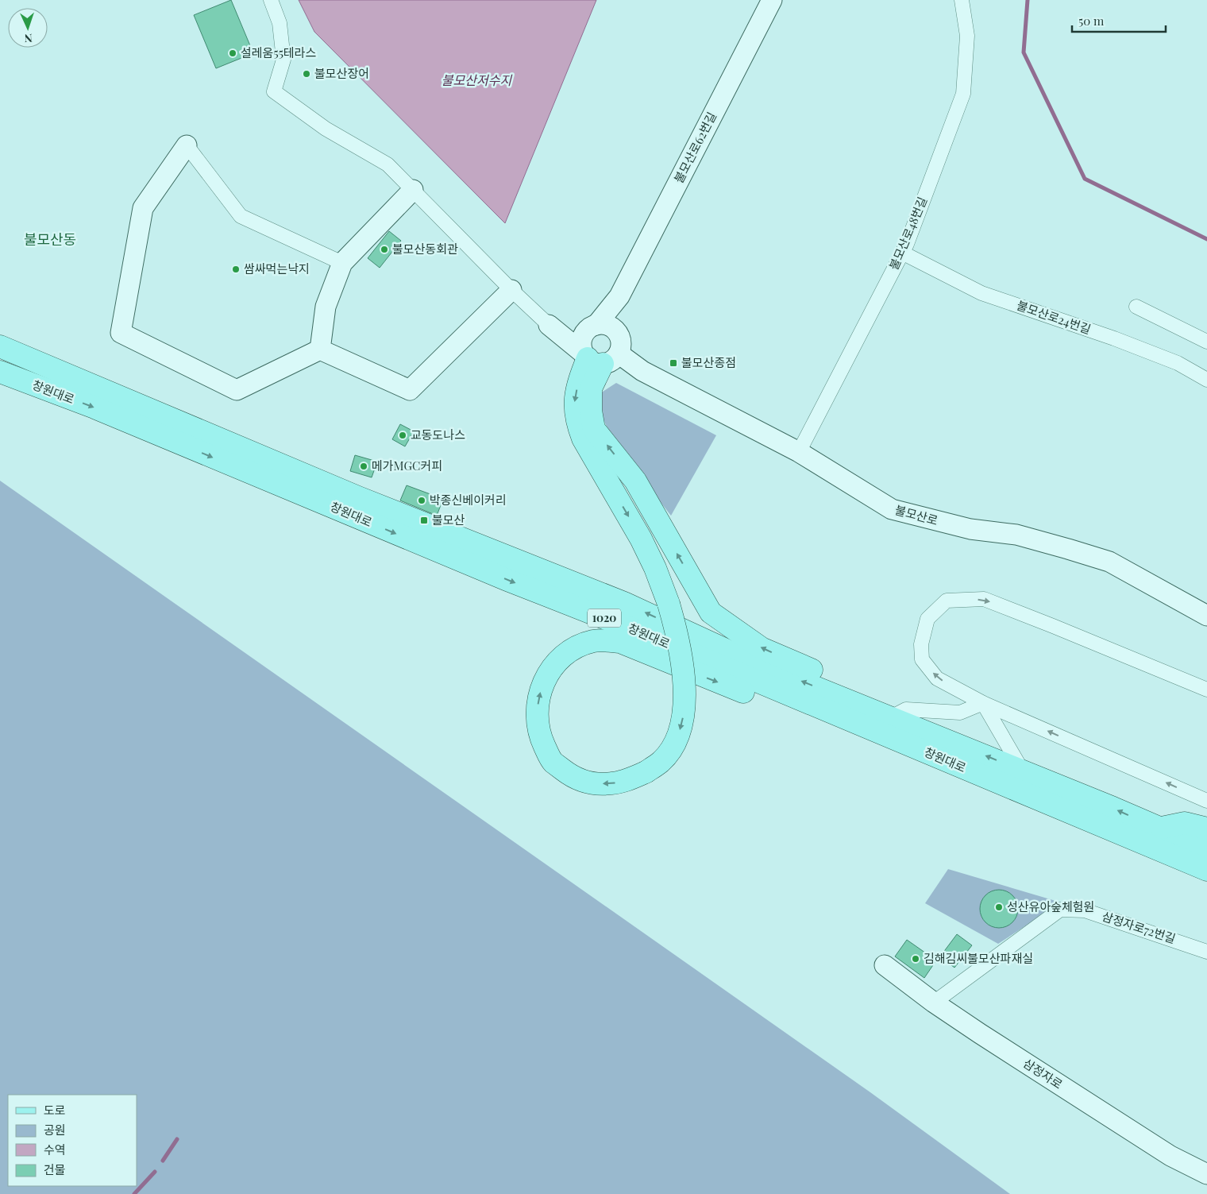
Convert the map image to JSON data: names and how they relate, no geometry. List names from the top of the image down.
{
  "streets": {
    "main road": ["창원대로", "1020"],
    "street": [
      "불모산로62번길",
      "불모산로48번길",
      "불모산로24번길",
      "불모산로",
      "삼정자로72번길",
      "삼정자로"
    ]
  },
  "crossings": [
    ["불모산로62번길", "불모산로"],
    ["불모산로48번길", "불모산로24번길"],
    ["불모산로48번길", "불모산로"],
    ["삼정자로72번길", "삼정자로"]
  ],
  "districts": ["불모산동"],
  "water": ["불모산저수지"],
  "places": {
    "other": [
      "설레움55테라스",
      "불모산장어",
      "불모산동회관",
      "쌈싸먹는낙지",
      "교동도나스",
      "메가MGC커피",
      "박종신베이커리",
      "성산유아숲체험원",
      "김해김씨불모산파재실"
    ],
    "transit": ["불모산종점", "불모산"]
  },
  "legend": [
    "도로",
    "공원",
    "수역",
    "건물"
  ],
  "scale_bar": "50 m",
  "north": "bottom"
}
